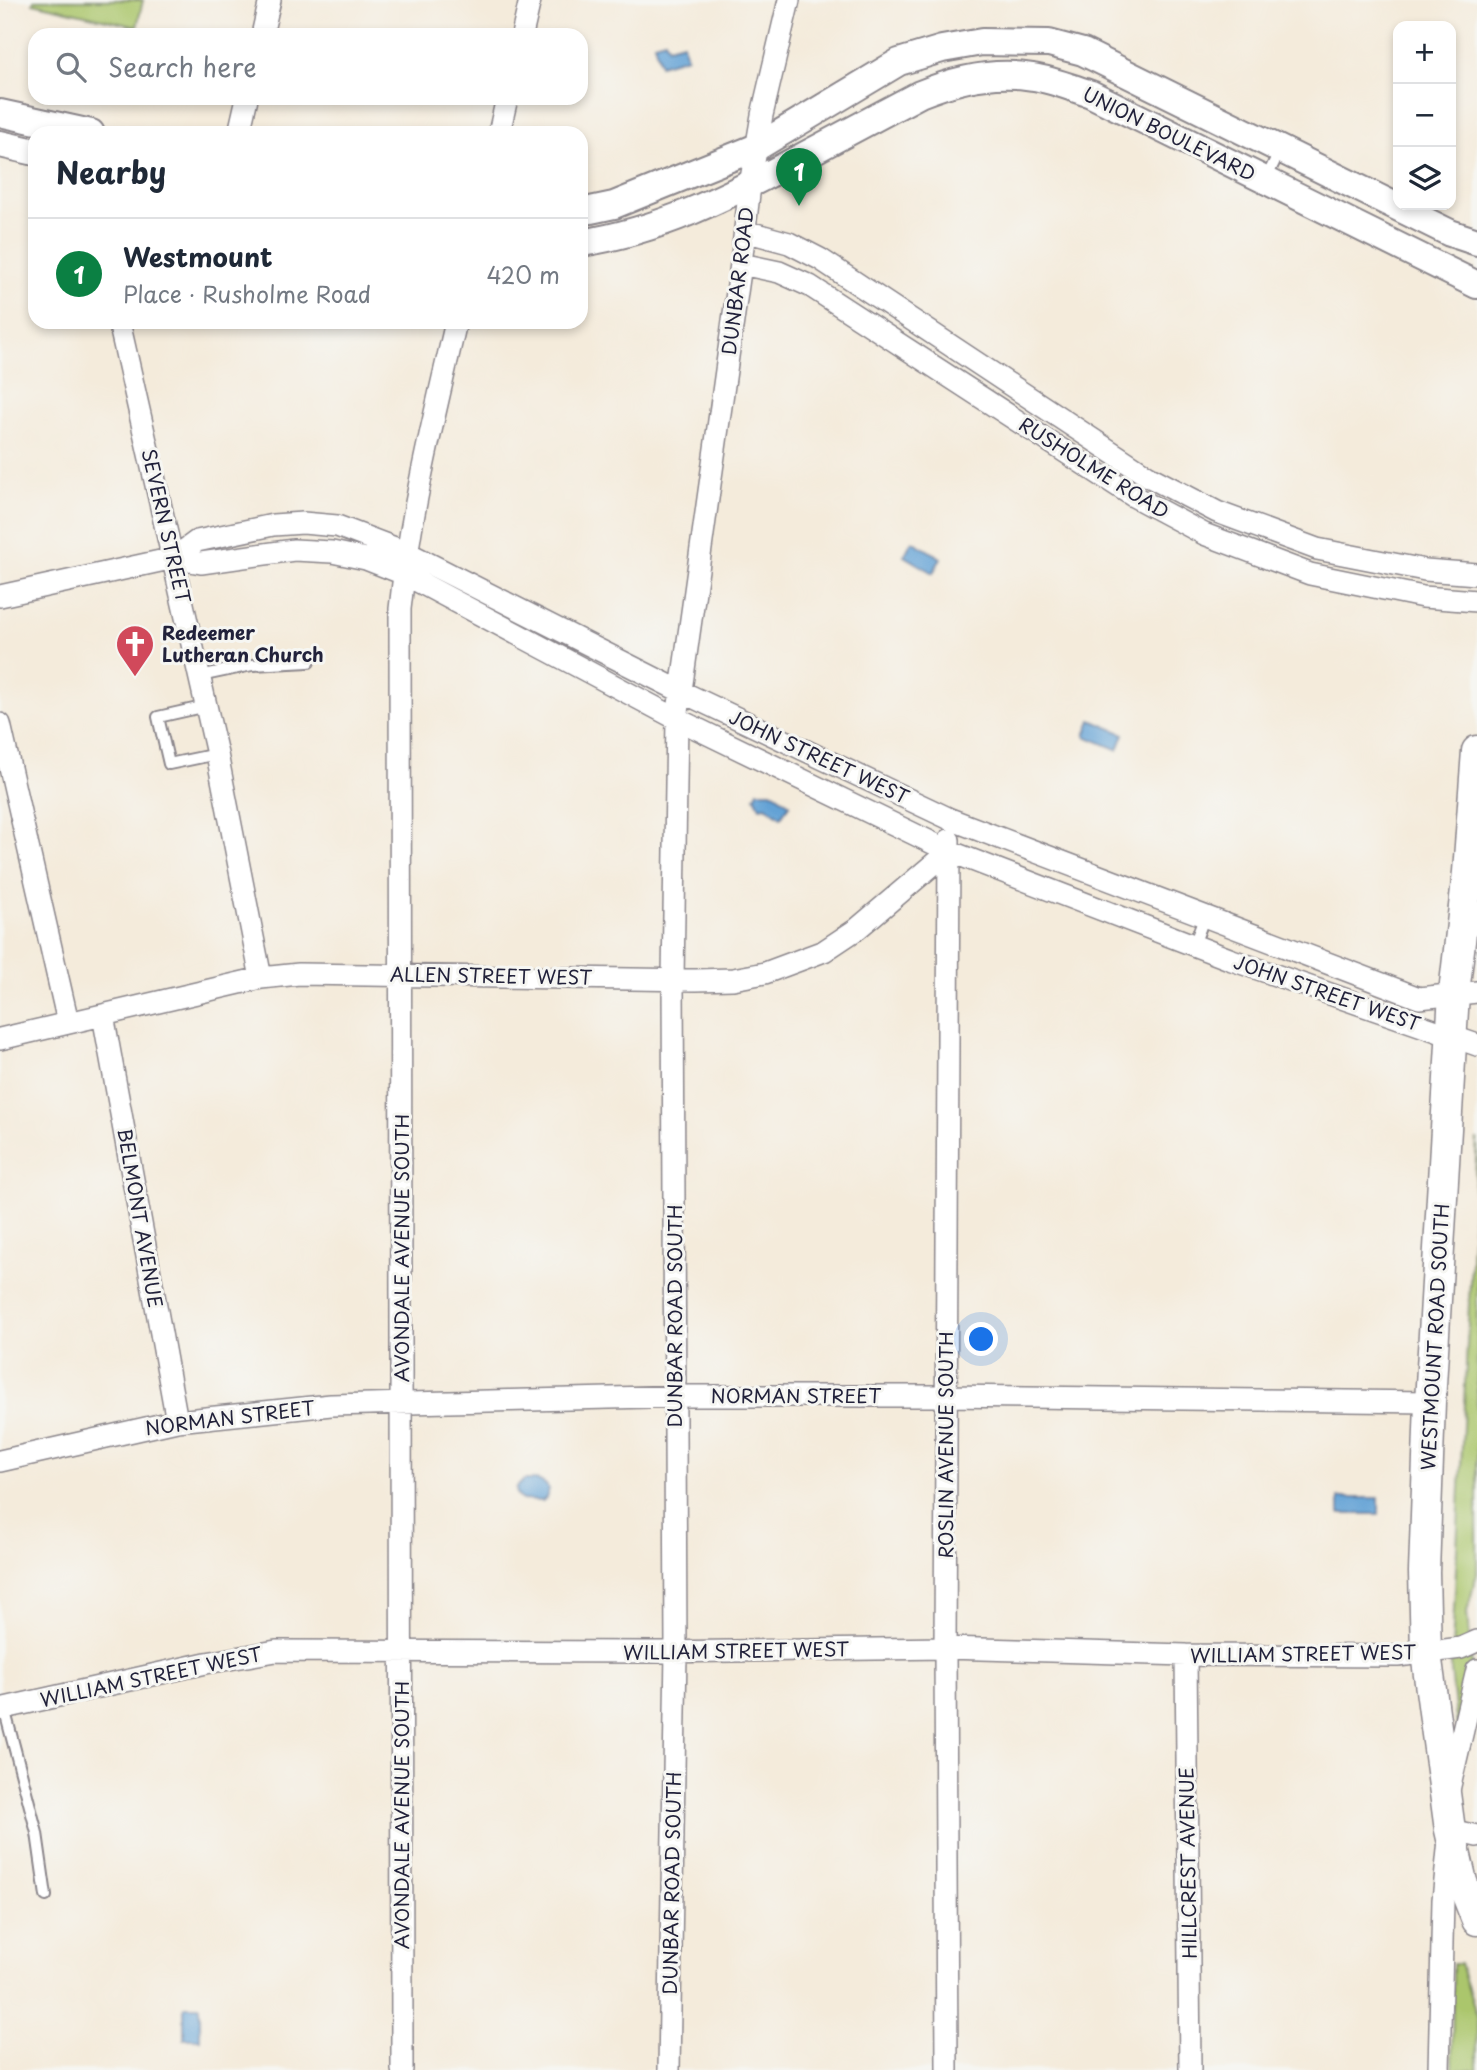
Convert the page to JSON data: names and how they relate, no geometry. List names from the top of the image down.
{
  "streets": {
    "main road": ["WESTMOUNT ROAD SOUTH"],
    "street": [
      "UNION BOULEVARD",
      "DUNBAR ROAD",
      "RUSHOLME ROAD",
      "SEVERN STREET",
      "JOHN STREET WEST",
      "ALLEN STREET WEST",
      "BELMONT AVENUE",
      "AVONDALE AVENUE SOUTH",
      "DUNBAR ROAD SOUTH",
      "NORMAN STREET",
      "ROSLIN AVENUE SOUTH",
      "WILLIAM STREET WEST",
      "HILLCREST AVENUE"
    ]
  },
  "crossings": [
    ["UNION BOULEVARD", "DUNBAR ROAD"],
    ["DUNBAR ROAD", "RUSHOLME ROAD"],
    ["DUNBAR ROAD", "DUNBAR ROAD SOUTH"],
    ["SEVERN STREET", "JOHN STREET WEST"],
    ["SEVERN STREET", "ALLEN STREET WEST"],
    ["JOHN STREET WEST", "ALLEN STREET WEST"],
    ["JOHN STREET WEST", "AVONDALE AVENUE SOUTH"],
    ["JOHN STREET WEST", "DUNBAR ROAD SOUTH"],
    ["JOHN STREET WEST", "WESTMOUNT ROAD SOUTH"],
    ["JOHN STREET WEST", "ROSLIN AVENUE SOUTH"],
    ["ALLEN STREET WEST", "BELMONT AVENUE"],
    ["ALLEN STREET WEST", "AVONDALE AVENUE SOUTH"],
    ["ALLEN STREET WEST", "DUNBAR ROAD SOUTH"],
    ["ALLEN STREET WEST", "ROSLIN AVENUE SOUTH"],
    ["BELMONT AVENUE", "NORMAN STREET"],
    ["AVONDALE AVENUE SOUTH", "NORMAN STREET"],
    ["AVONDALE AVENUE SOUTH", "WILLIAM STREET WEST"],
    ["DUNBAR ROAD SOUTH", "NORMAN STREET"],
    ["DUNBAR ROAD SOUTH", "WILLIAM STREET WEST"],
    ["WESTMOUNT ROAD SOUTH", "NORMAN STREET"],
    ["WESTMOUNT ROAD SOUTH", "WILLIAM STREET WEST"],
    ["NORMAN STREET", "ROSLIN AVENUE SOUTH"],
    ["ROSLIN AVENUE SOUTH", "WILLIAM STREET WEST"],
    ["WILLIAM STREET WEST", "HILLCREST AVENUE"]
  ],
  "places": {
    "church": ["Redeemer Lutheran Church"]
  },
  "page": {
    "map_buttons": ["+", "−"],
    "search": "Search here",
    "heading": "Nearby",
    "pins": "1",
    "list": [
      {
        "mark": "1",
        "name": "Westmount",
        "note": "Place · Rusholme Road",
        "value": "420 m"
      }
    ]
  }
}
